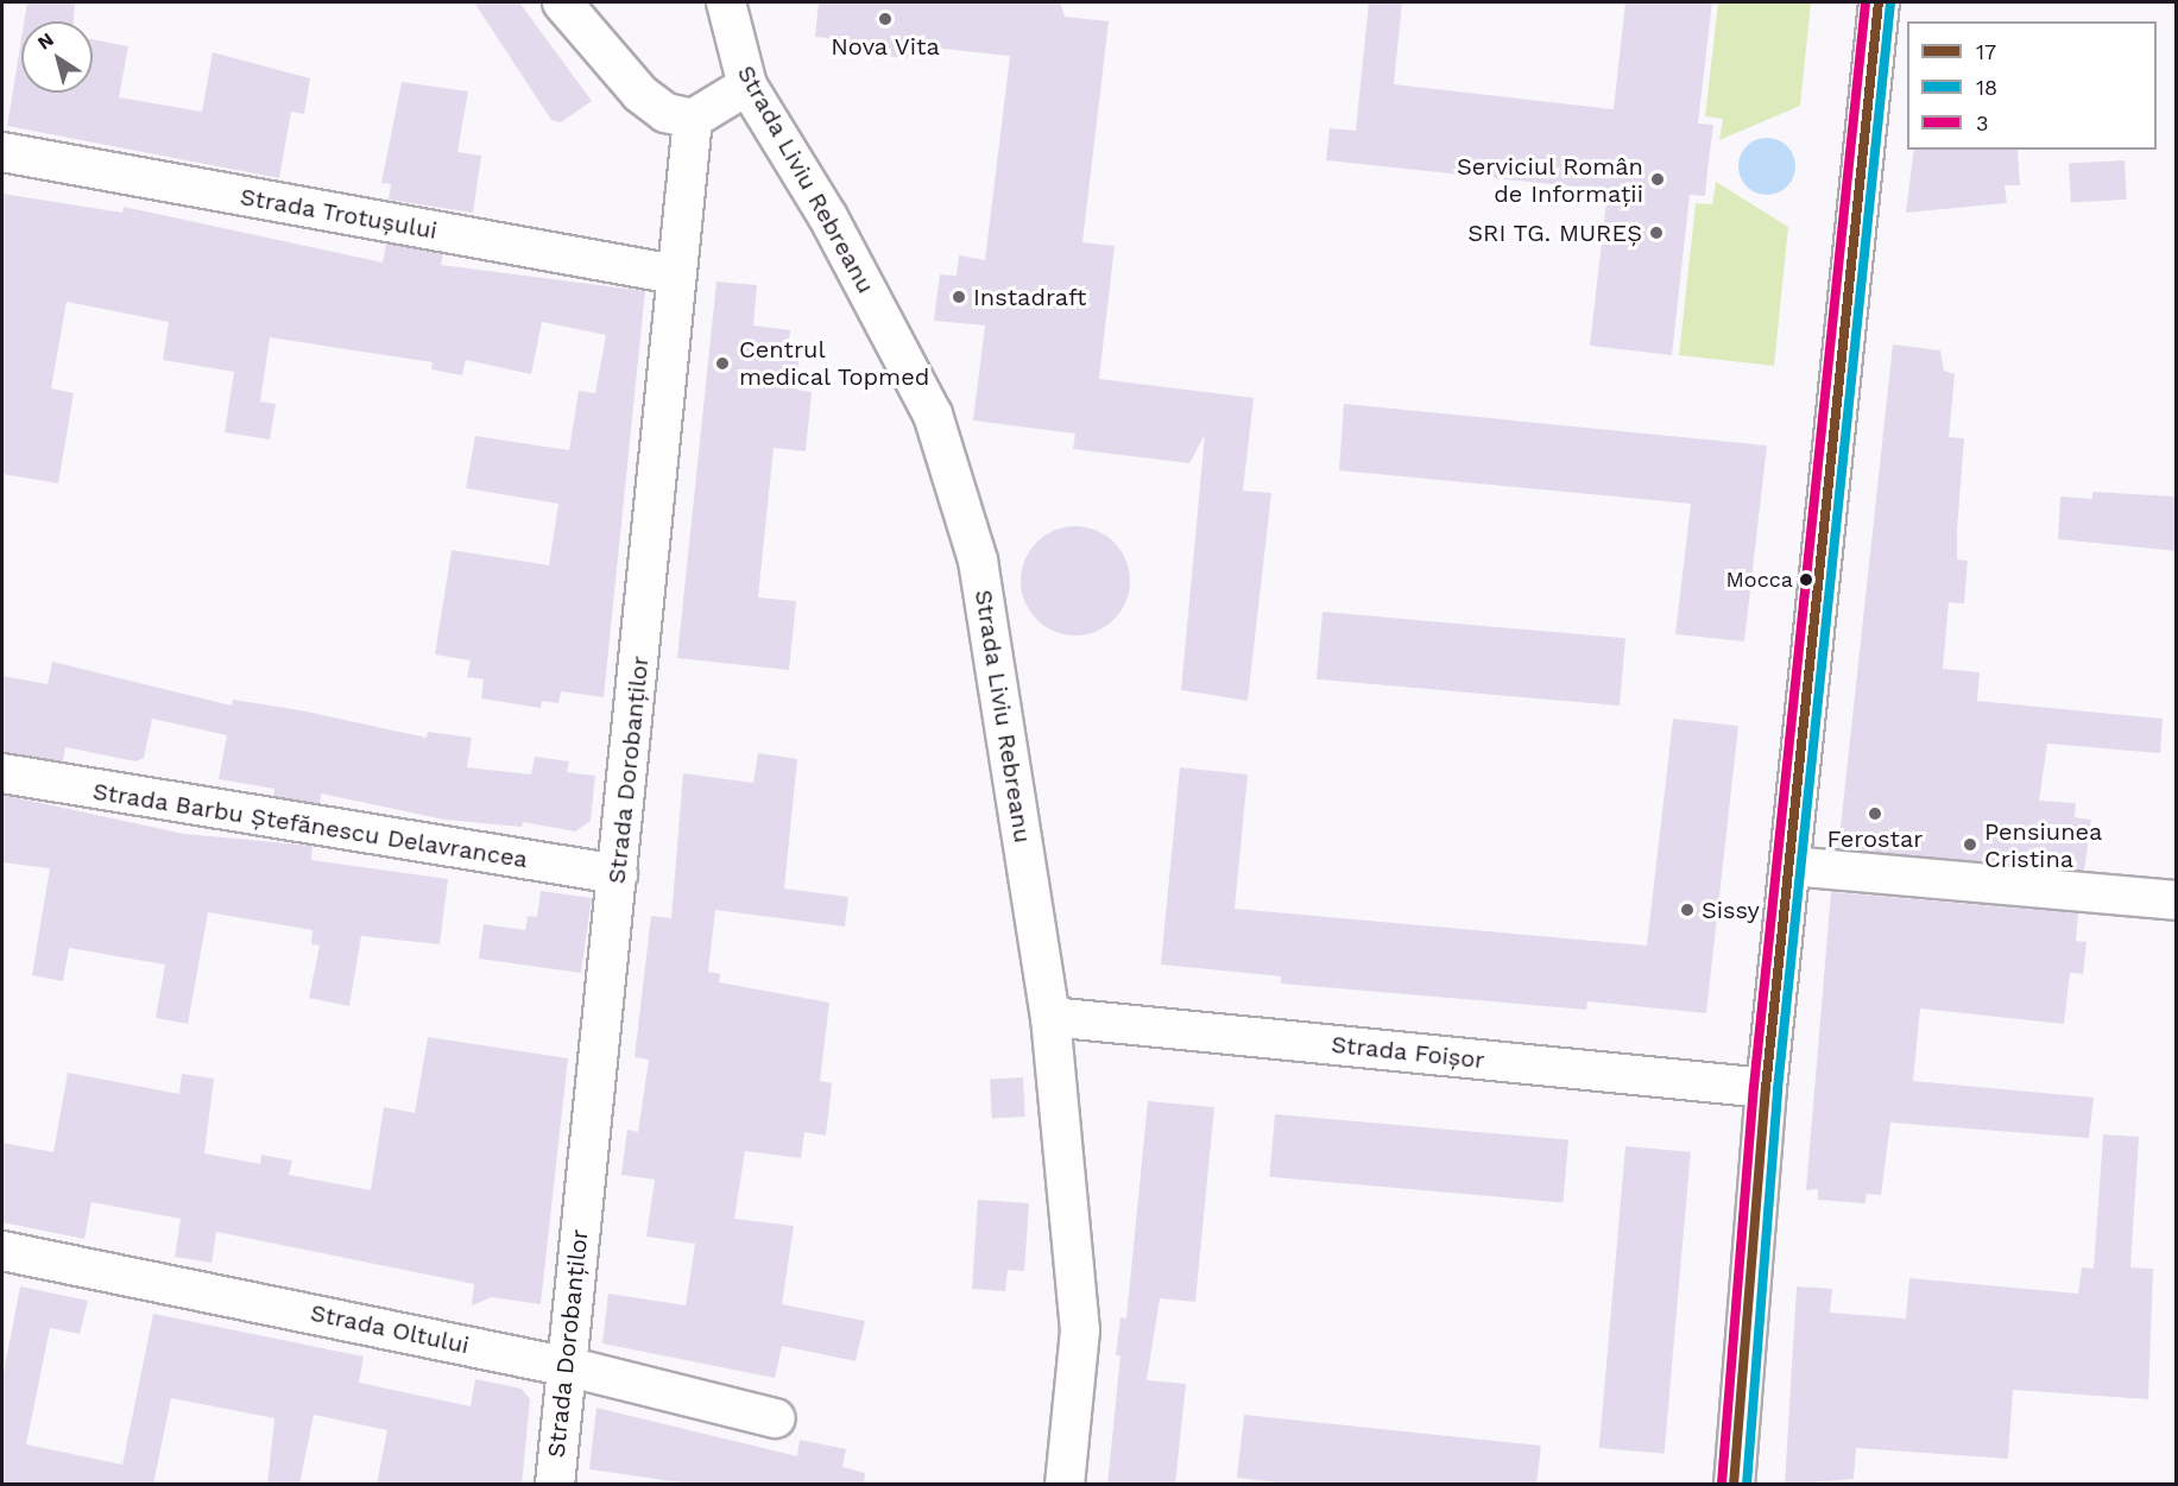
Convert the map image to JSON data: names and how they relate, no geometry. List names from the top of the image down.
{
  "streets": {
    "street": [
      "Strada Liviu Rebreanu",
      "Strada Trotușului",
      "Strada Dorobanților",
      "Strada Barbu Ștefănescu Delavrancea",
      "Strada Foișor",
      "Strada Oltului"
    ]
  },
  "crossings": [
    ["Strada Liviu Rebreanu", "Strada Foișor"],
    ["Strada Trotușului", "Strada Dorobanților"],
    ["Strada Dorobanților", "Strada Barbu Ștefănescu Delavrancea"],
    ["Strada Dorobanților", "Strada Oltului"]
  ],
  "places": [
    "Nova Vita",
    "Serviciul Român de Informații",
    "SRI TG. MUREȘ",
    "Instadraft",
    "Centrul medical Topmed",
    "Mocca",
    "Ferostar",
    "Pensiunea Cristina",
    "Sissy"
  ],
  "lines": ["transit line 17", "transit line 3", "transit line 18"],
  "legend": ["17", "18", "3"],
  "north": "top left"
}
